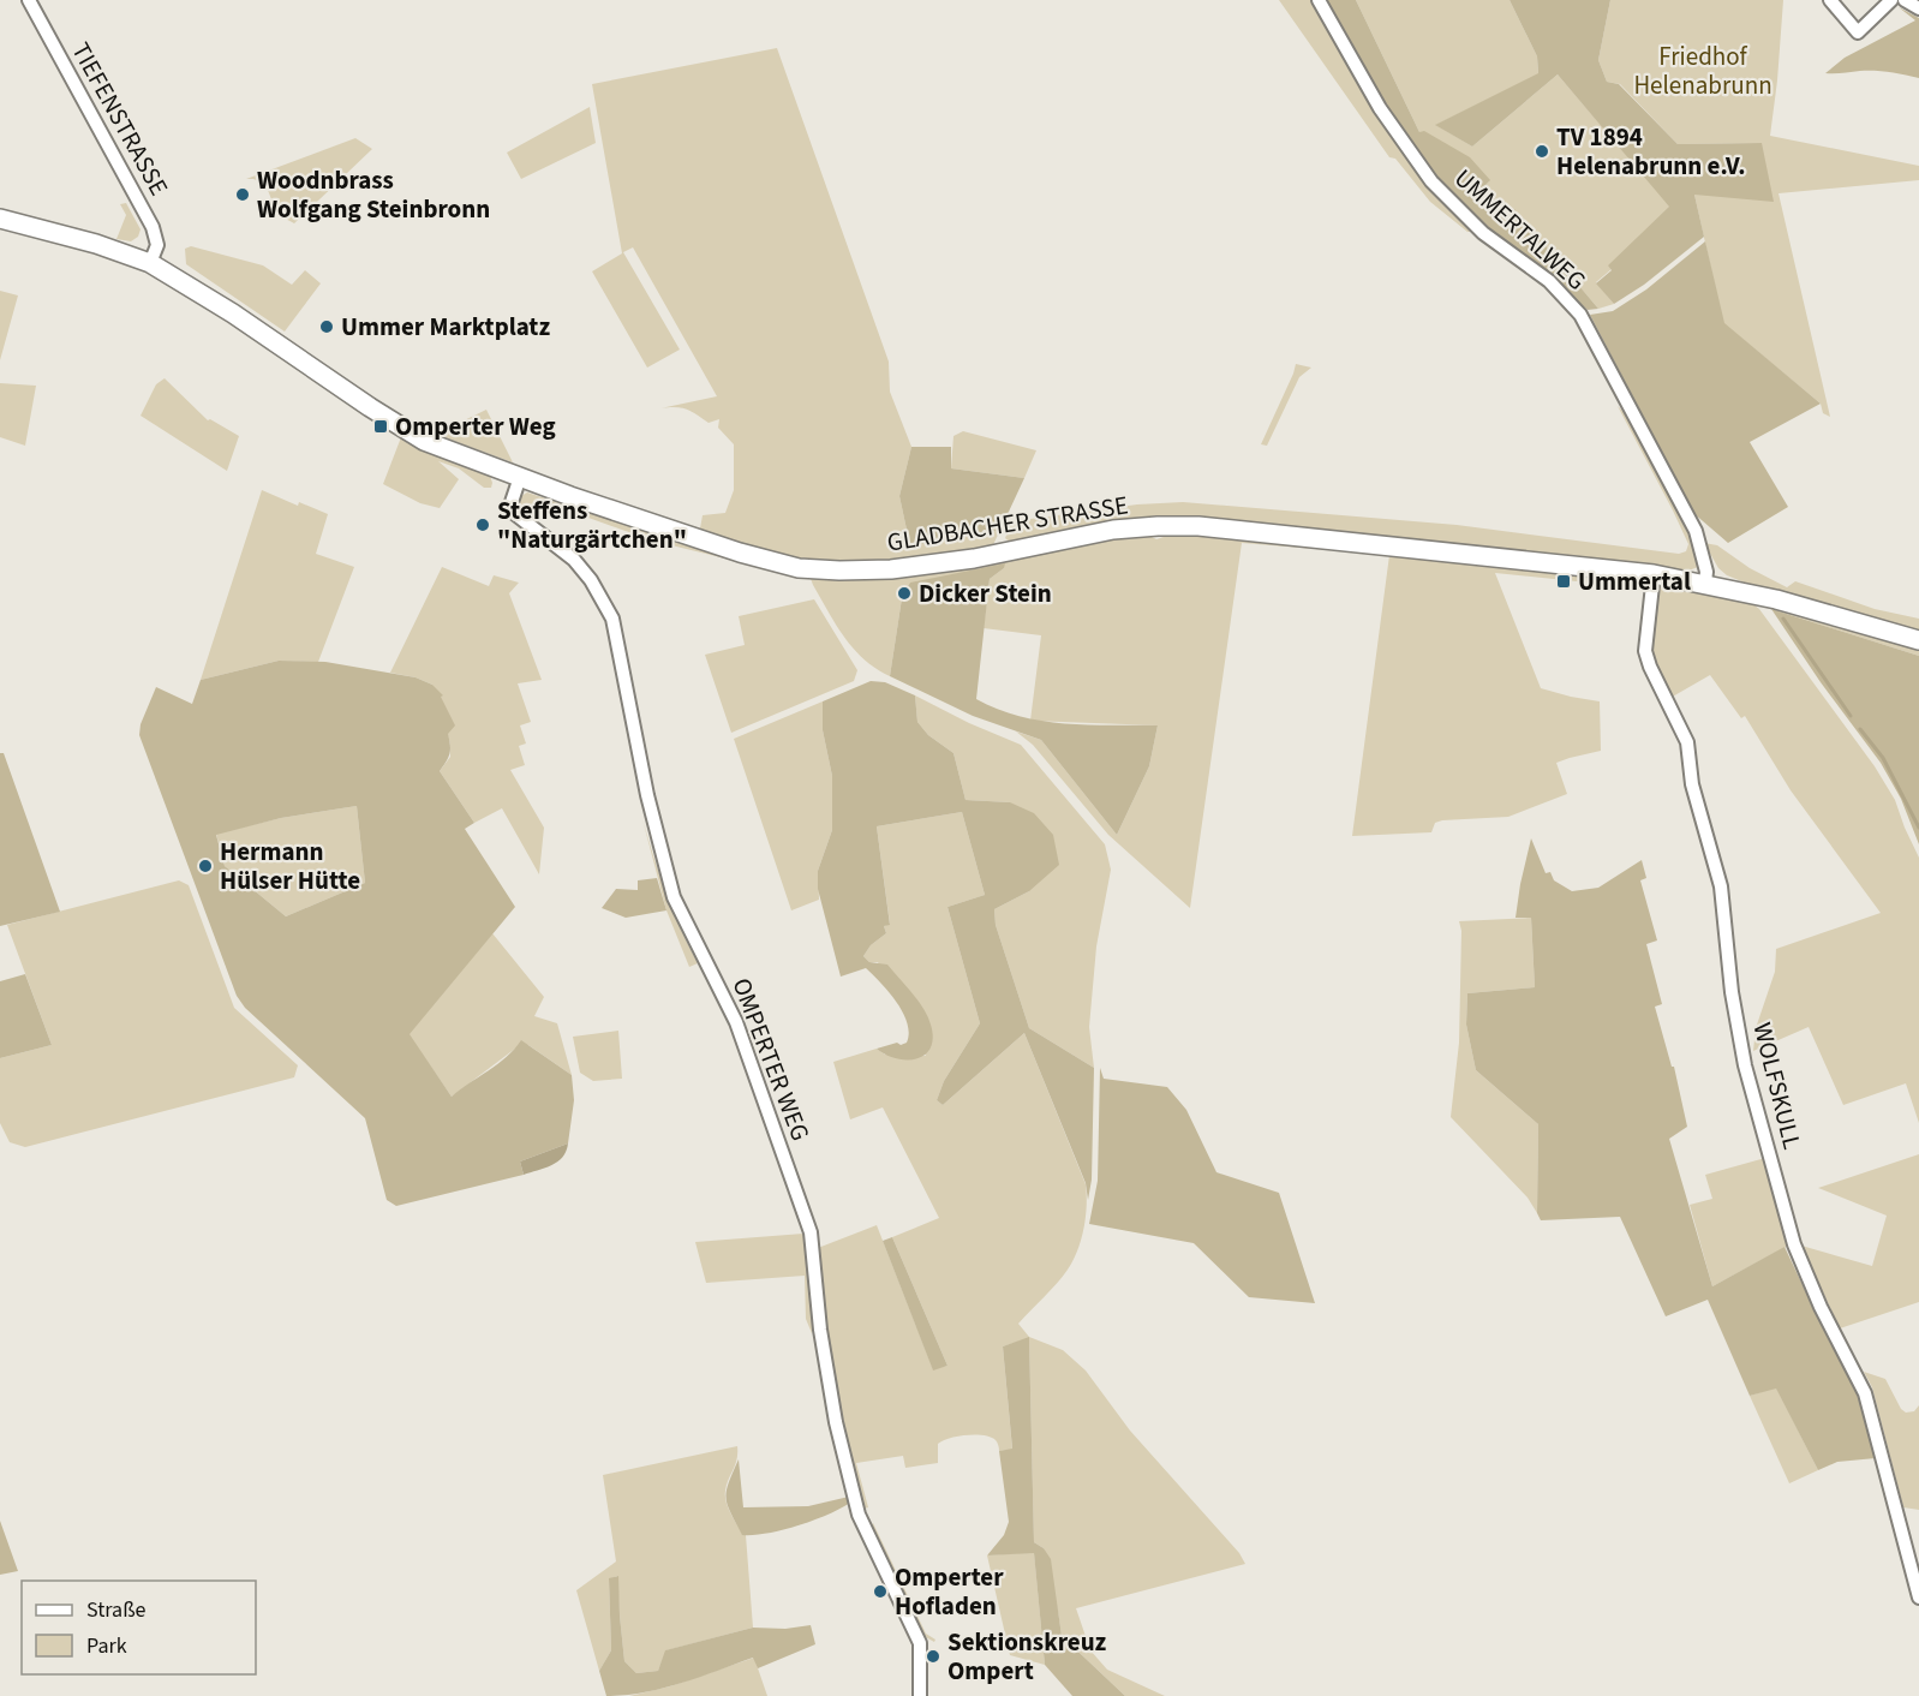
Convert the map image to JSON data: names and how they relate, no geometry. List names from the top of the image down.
{
  "streets": {
    "main road": ["GLADBACHER STRASSE"],
    "street": [
      "TIEFENSTRASSE",
      "UMMERTALWEG",
      "OMPERTER WEG",
      "WOLFSKULL"
    ]
  },
  "crossings": [
    ["TIEFENSTRASSE", "GLADBACHER STRASSE"],
    ["UMMERTALWEG", "GLADBACHER STRASSE"],
    ["GLADBACHER STRASSE", "OMPERTER WEG"],
    ["GLADBACHER STRASSE", "WOLFSKULL"]
  ],
  "parks": ["Friedhof Helenabrunn"],
  "places": {
    "other": [
      "TV 1894 Helenabrunn e.V.",
      "Woodnbrass Wolfgang Steinbronn",
      "Ummer Marktplatz",
      "Steffens \"Naturgärtchen\"",
      "Dicker Stein",
      "Hermann Hülser Hütte",
      "Omperter Hofladen",
      "Sektionskreuz Ompert"
    ],
    "transit": ["Omperter Weg", "Ummertal"]
  },
  "legend": ["Straße", "Park"]
}
